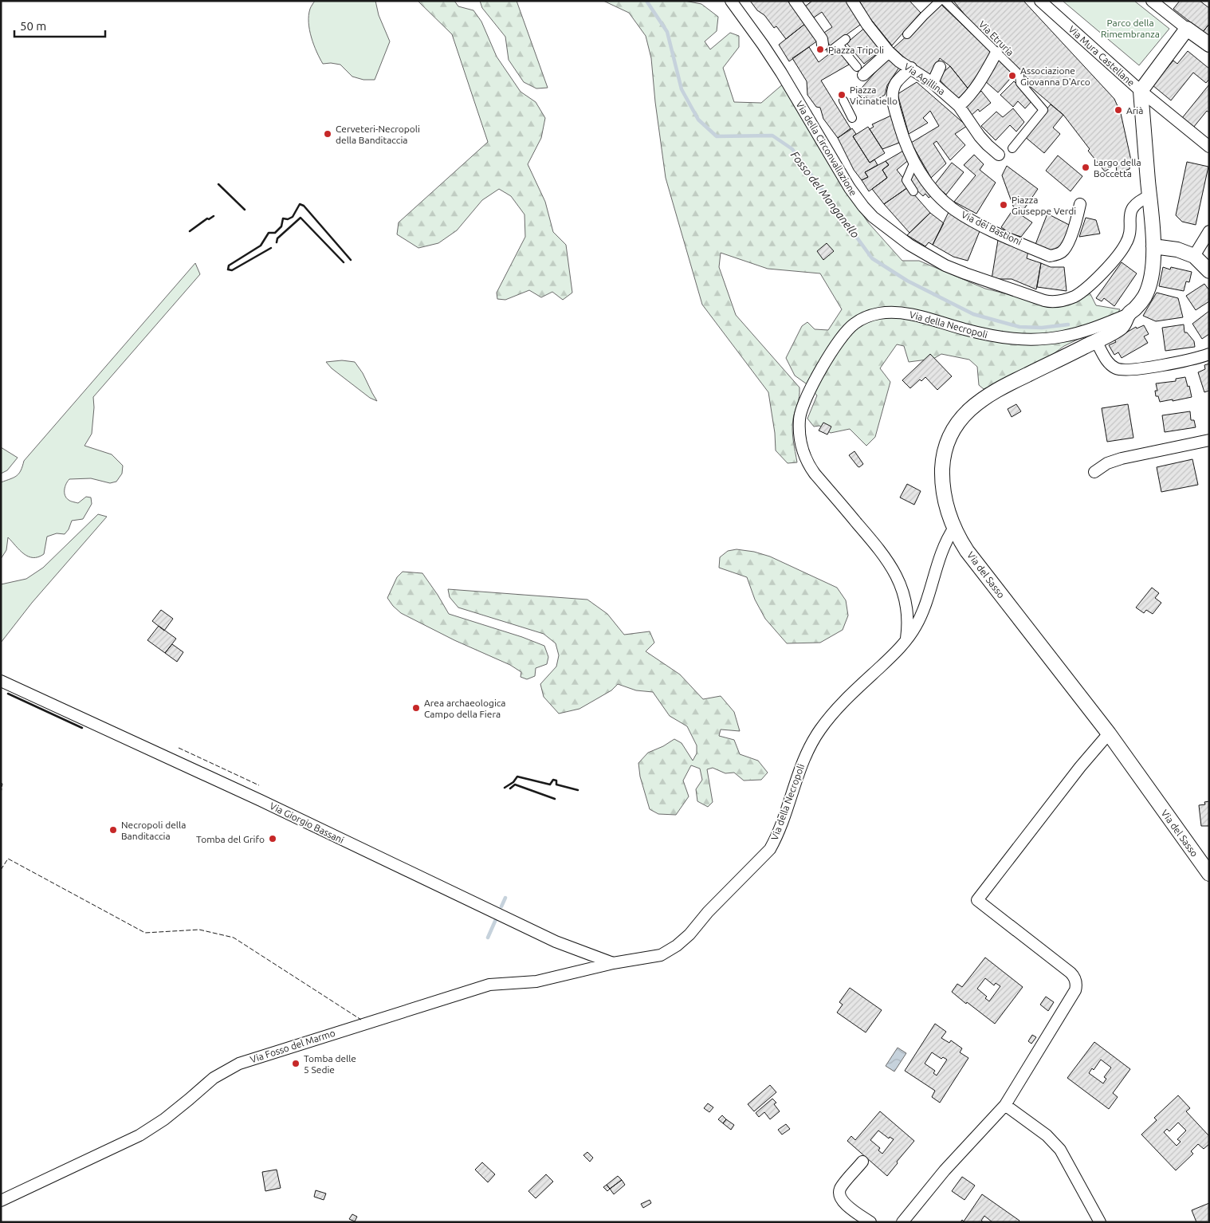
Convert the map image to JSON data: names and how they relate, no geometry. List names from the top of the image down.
{
  "streets": {
    "street": [
      "Via Etruria",
      "Via Mura Castellane",
      "Via Agillina",
      "Via della Circonvallazione",
      "Via dei Bastioni",
      "Via della Necropoli",
      "Via del Sasso",
      "Via Giorgio Bassani",
      "Via Fosso del Marmo"
    ]
  },
  "crossings": [
    ["Via Mura Castellane", "Via della Necropoli"],
    ["Via Agillina", "Via dei Bastioni"],
    ["Via della Circonvallazione", "Via della Necropoli"],
    ["Via della Necropoli", "Via del Sasso"],
    ["Via della Necropoli", "Via Giorgio Bassani"],
    ["Via della Necropoli", "Via Fosso del Marmo"],
    ["Via Giorgio Bassani", "Via Fosso del Marmo"]
  ],
  "water": ["Fosso del Manganello"],
  "parks": ["Parco della Rimembranza"],
  "places": [
    "Piazza Tripoli",
    "Associazione Giovanna D'Arco",
    "Piazza Vicinatiello",
    "Arià",
    "Cerveteri-Necropoli della Banditaccia",
    "Largo della Boccetta",
    "Piazza Giuseppe Verdi",
    "Area archaeologica Campo della Fiera",
    "Necropoli della Banditaccia",
    "Tomba del Grifo",
    "Tomba delle 5 Sedie"
  ],
  "scale_bar": "50 m"
}
